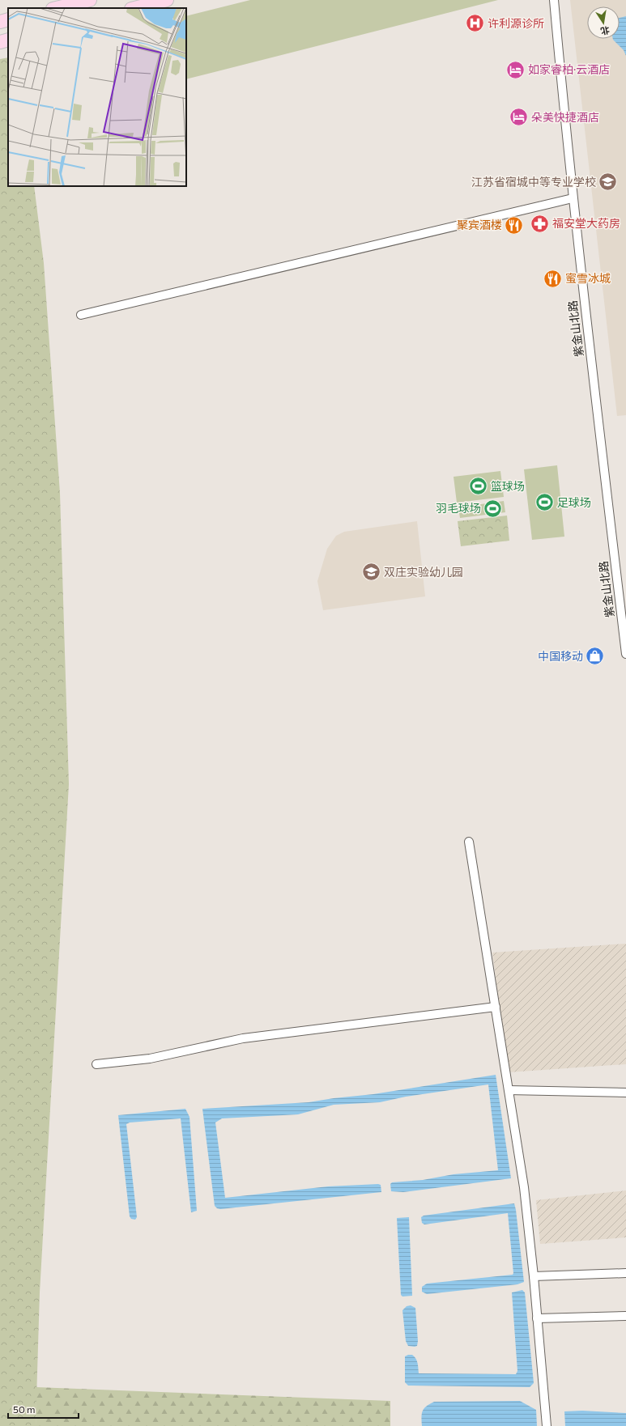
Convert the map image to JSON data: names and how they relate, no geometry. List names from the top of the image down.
{
  "streets": {
    "street": ["紫金山北路"]
  },
  "places": {
    "hospital": ["许利源诊所"],
    "hotel": ["如家睿柏·云酒店", "朵美快捷酒店"],
    "school or university": ["江苏省宿城中等专业学校", "双庄实验幼儿园"],
    "pharmacy": ["福安堂大药房"],
    "restaurant": ["聚宾酒楼", "蜜雪冰城"],
    "sports": ["篮球场", "足球场", "羽毛球场"],
    "shop": ["中国移动"]
  },
  "scale_bar": "50 m",
  "north": "bottom"
}
